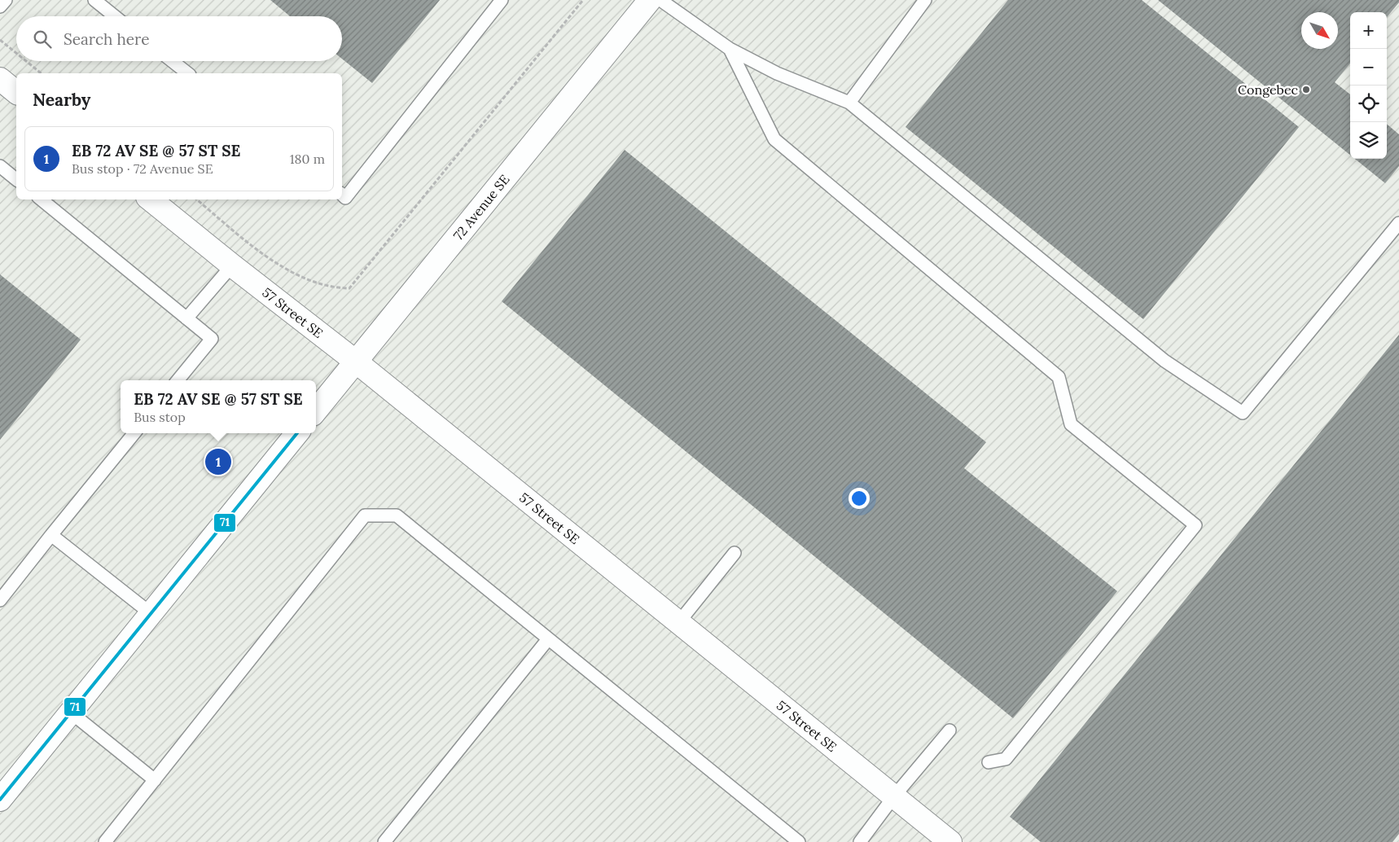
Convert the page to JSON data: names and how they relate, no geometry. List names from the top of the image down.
{
  "streets": {
    "street": ["72 Avenue SE", "57 Street SE"]
  },
  "crossings": [
    ["72 Avenue SE", "57 Street SE"]
  ],
  "places": ["Congebec"],
  "lines": ["transit line 71"],
  "north": "bottom right",
  "page": {
    "map_buttons": ["+", "−"],
    "search": "Search here",
    "heading": "Nearby",
    "list": [
      {
        "mark": "1",
        "name": "EB 72 AV SE @ 57 ST SE",
        "note": "Bus stop · 72 Avenue SE",
        "value": "180 m"
      }
    ],
    "popup": ["EB 72 AV SE @ 57 ST SE", "Bus stop"],
    "pins": "1"
  }
}
